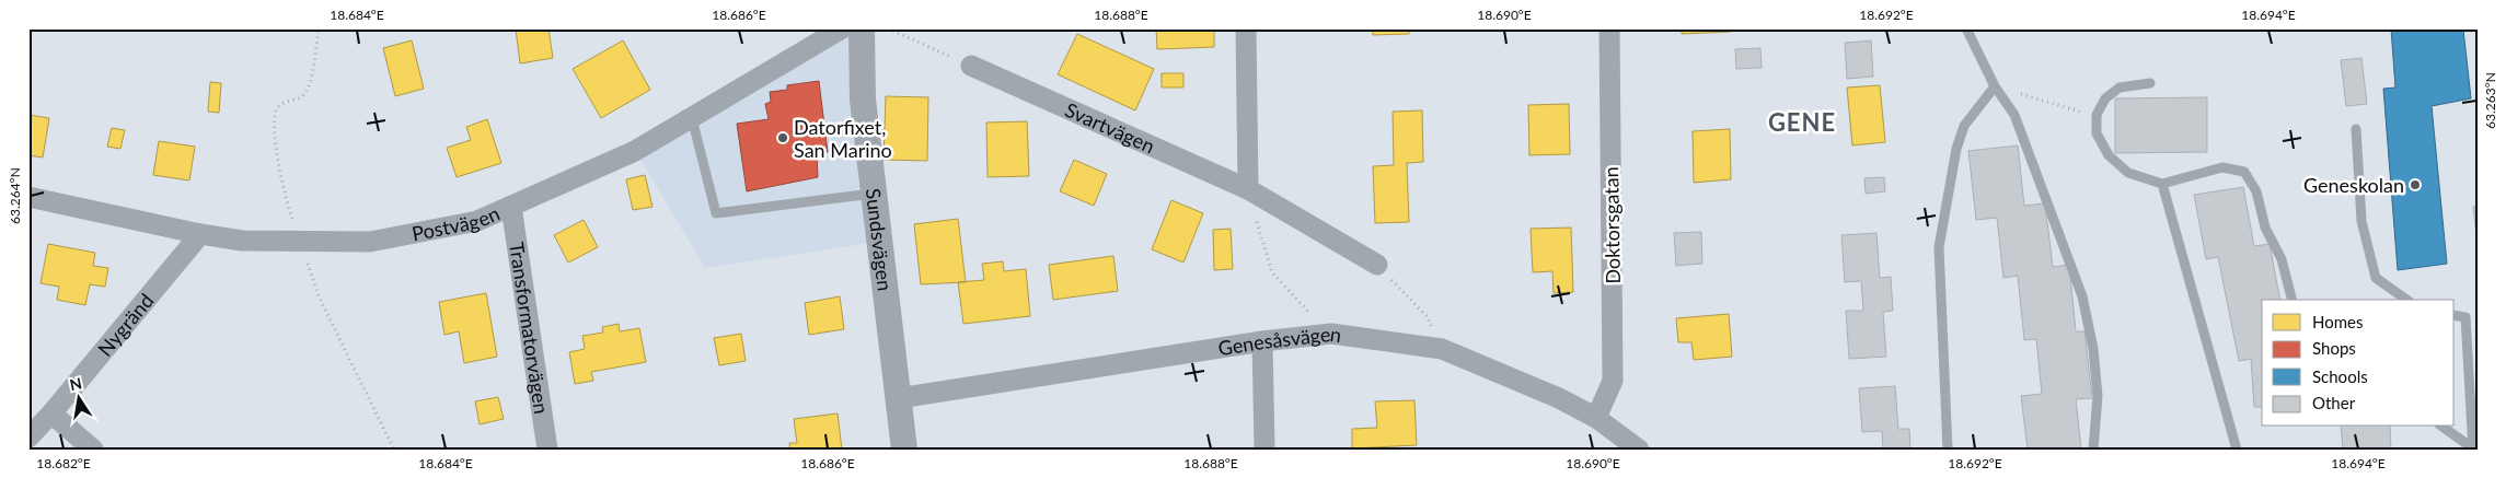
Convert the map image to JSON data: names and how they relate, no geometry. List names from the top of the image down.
{
  "streets": {
    "street": [
      "Svartvägen",
      "Postvägen",
      "Doktorsgatan",
      "Sundsvägen",
      "Nygränd",
      "Transformatorvägen",
      "Genesåsvägen"
    ]
  },
  "crossings": [
    ["Postvägen", "Nygränd"],
    ["Postvägen", "Transformatorvägen"],
    ["Doktorsgatan", "Genesåsvägen"],
    ["Sundsvägen", "Genesåsvägen"]
  ],
  "districts": ["GENE"],
  "places": ["Datorfixet, San Marino", "Geneskolan"],
  "legend": [
    "Homes",
    "Shops",
    "Schools",
    "Other"
  ],
  "north": "top",
  "coordinates": [
    "18.684°E",
    "18.686°E",
    "18.688°E",
    "18.690°E",
    "18.692°E",
    "18.694°E",
    "63.263°N",
    "63.264°N",
    "18.682°E"
  ]
}
